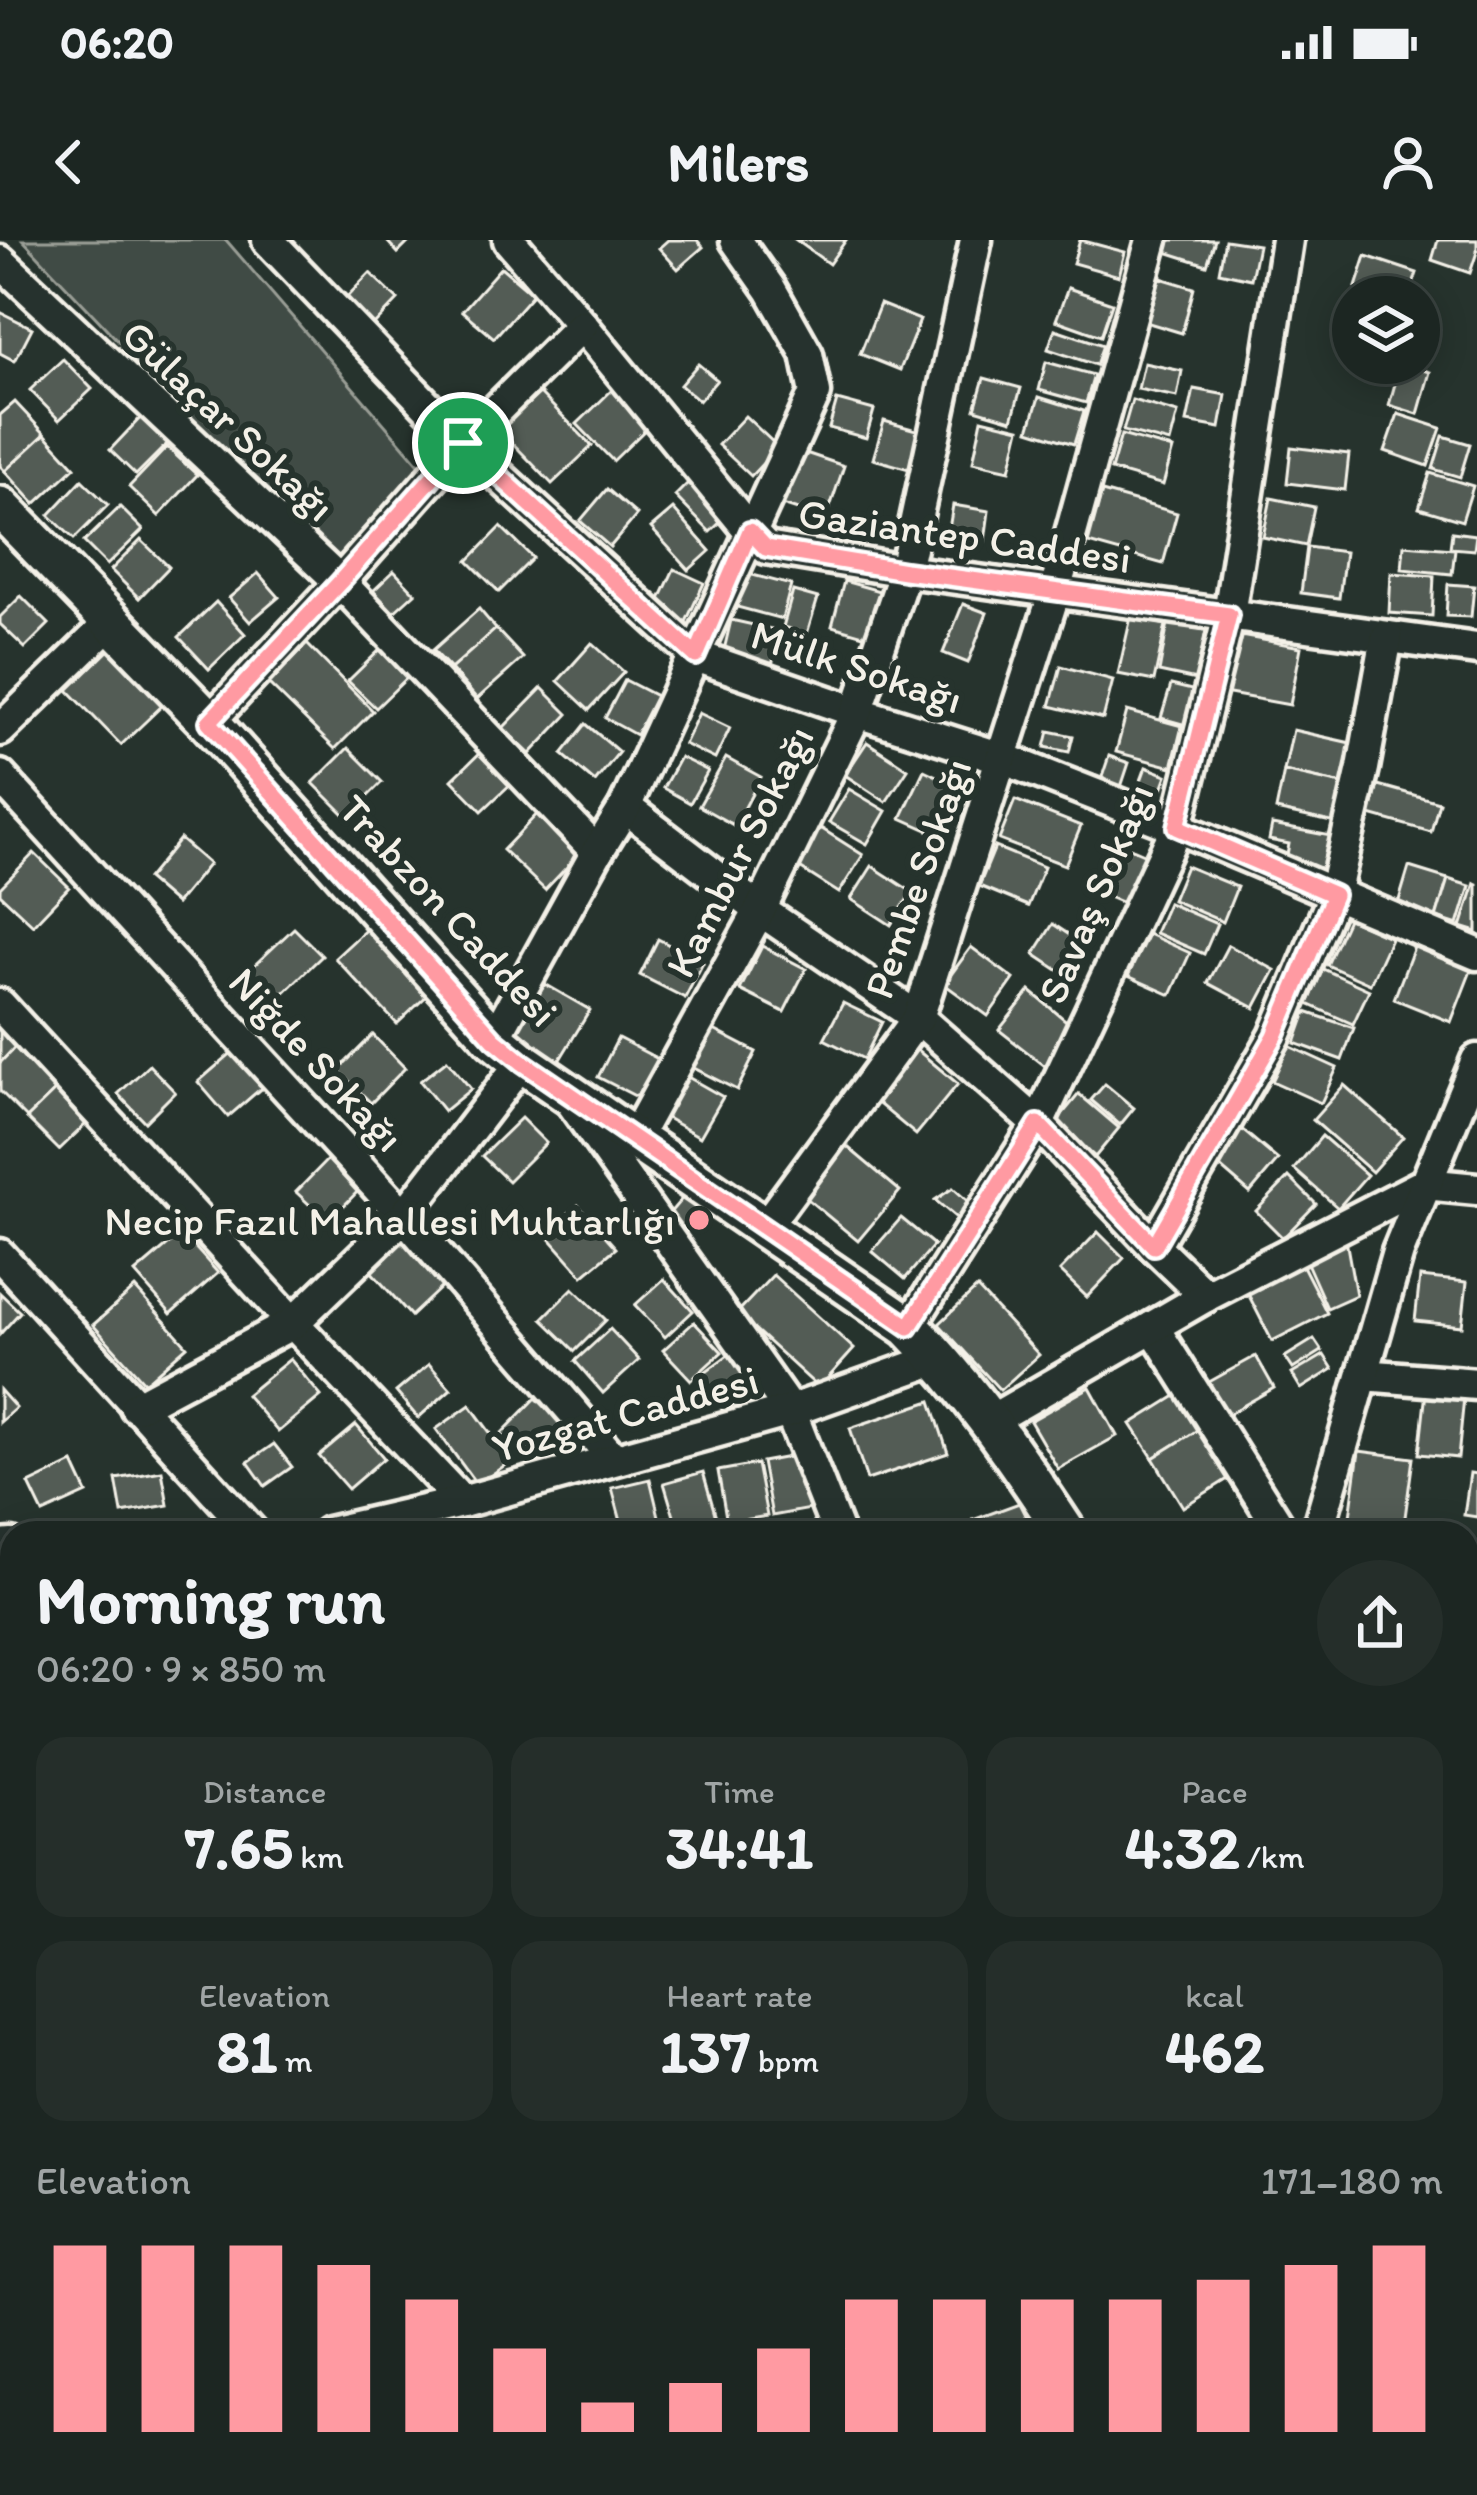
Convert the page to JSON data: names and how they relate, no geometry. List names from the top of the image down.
{
  "streets": {
    "main road": ["Trabzon Caddesi"],
    "street": [
      "Gülaçar Sokağı",
      "Gaziantep Caddesi",
      "Mülk Sokağı",
      "Kambur Sokağı",
      "Pembe Sokağı",
      "Savaş Sokağı",
      "Niğde Sokağı",
      "Yozgat Caddesi"
    ]
  },
  "crossings": [
    ["Gaziantep Caddesi", "Kambur Sokağı"],
    ["Gaziantep Caddesi", "Pembe Sokağı"],
    ["Gaziantep Caddesi", "Savaş Sokağı"],
    ["Mülk Sokağı", "Kambur Sokağı"],
    ["Mülk Sokağı", "Pembe Sokağı"],
    ["Mülk Sokağı", "Savaş Sokağı"],
    ["Kambur Sokağı", "Trabzon Caddesi"],
    ["Pembe Sokağı", "Trabzon Caddesi"],
    ["Savaş Sokağı", "Trabzon Caddesi"],
    ["Trabzon Caddesi", "Yozgat Caddesi"],
    ["Niğde Sokağı", "Yozgat Caddesi"]
  ],
  "places": ["Necip Fazıl Mahallesi Muhtarlığı"],
  "page": {
    "status": "06:20",
    "header": "Milers",
    "heading": ["Morning run", "06:20 · 9 × 850 m"],
    "stats": [
      ["Distance", "7.65 km"],
      ["Time", "34:41"],
      ["Pace", "4:32 /km"],
      ["Elevation", "81 m"],
      ["Heart rate", "137 bpm"],
      ["kcal", "462"]
    ],
    "chart": ["Elevation", "171–180 m"]
  }
}
